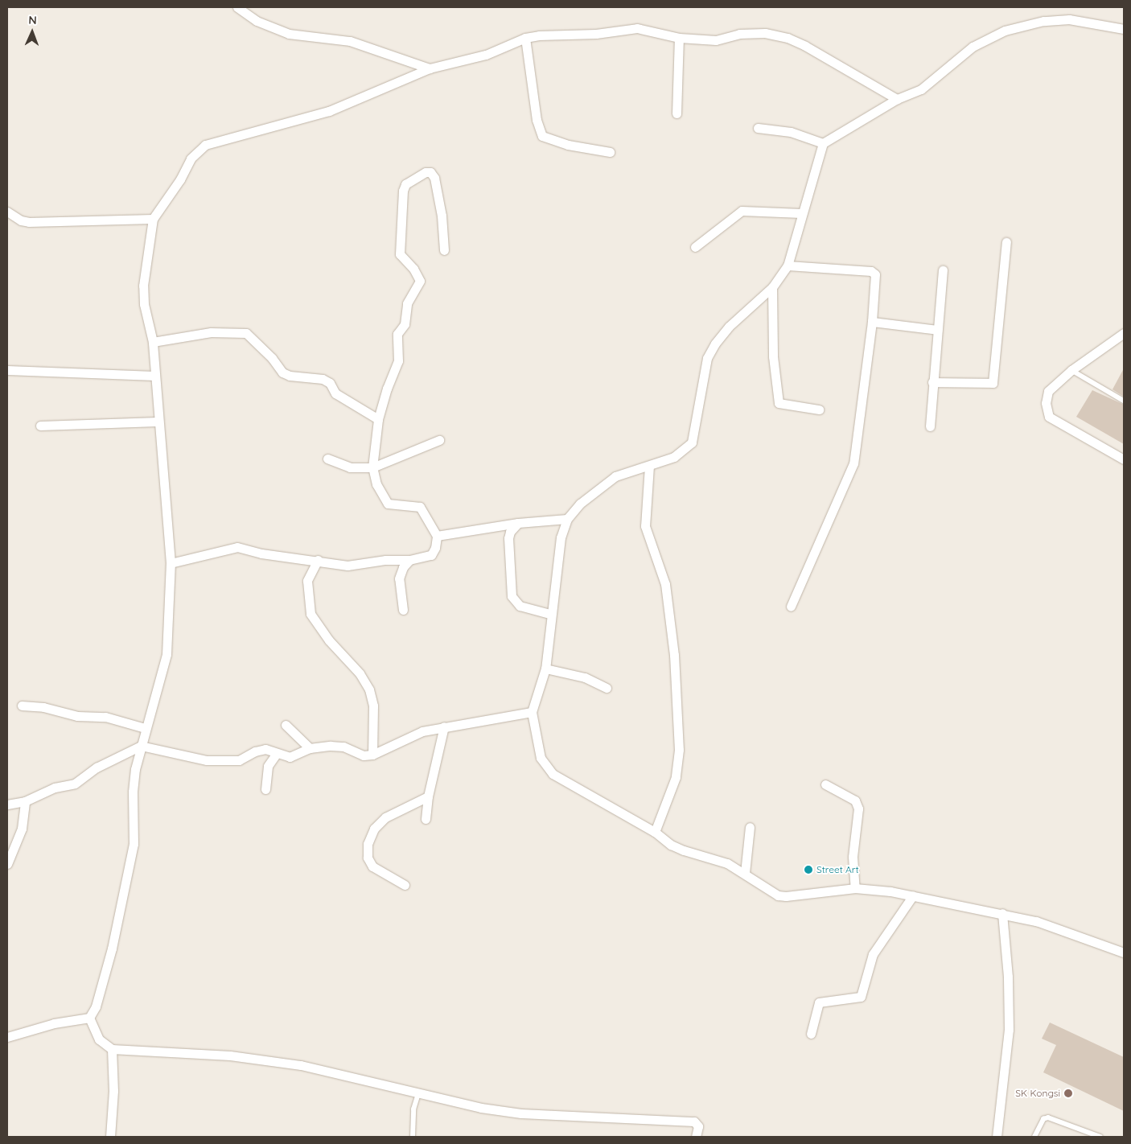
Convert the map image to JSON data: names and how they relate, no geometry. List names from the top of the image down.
{
  "places": ["Street Art", "SK Kongsi"],
  "north": "top"
}
